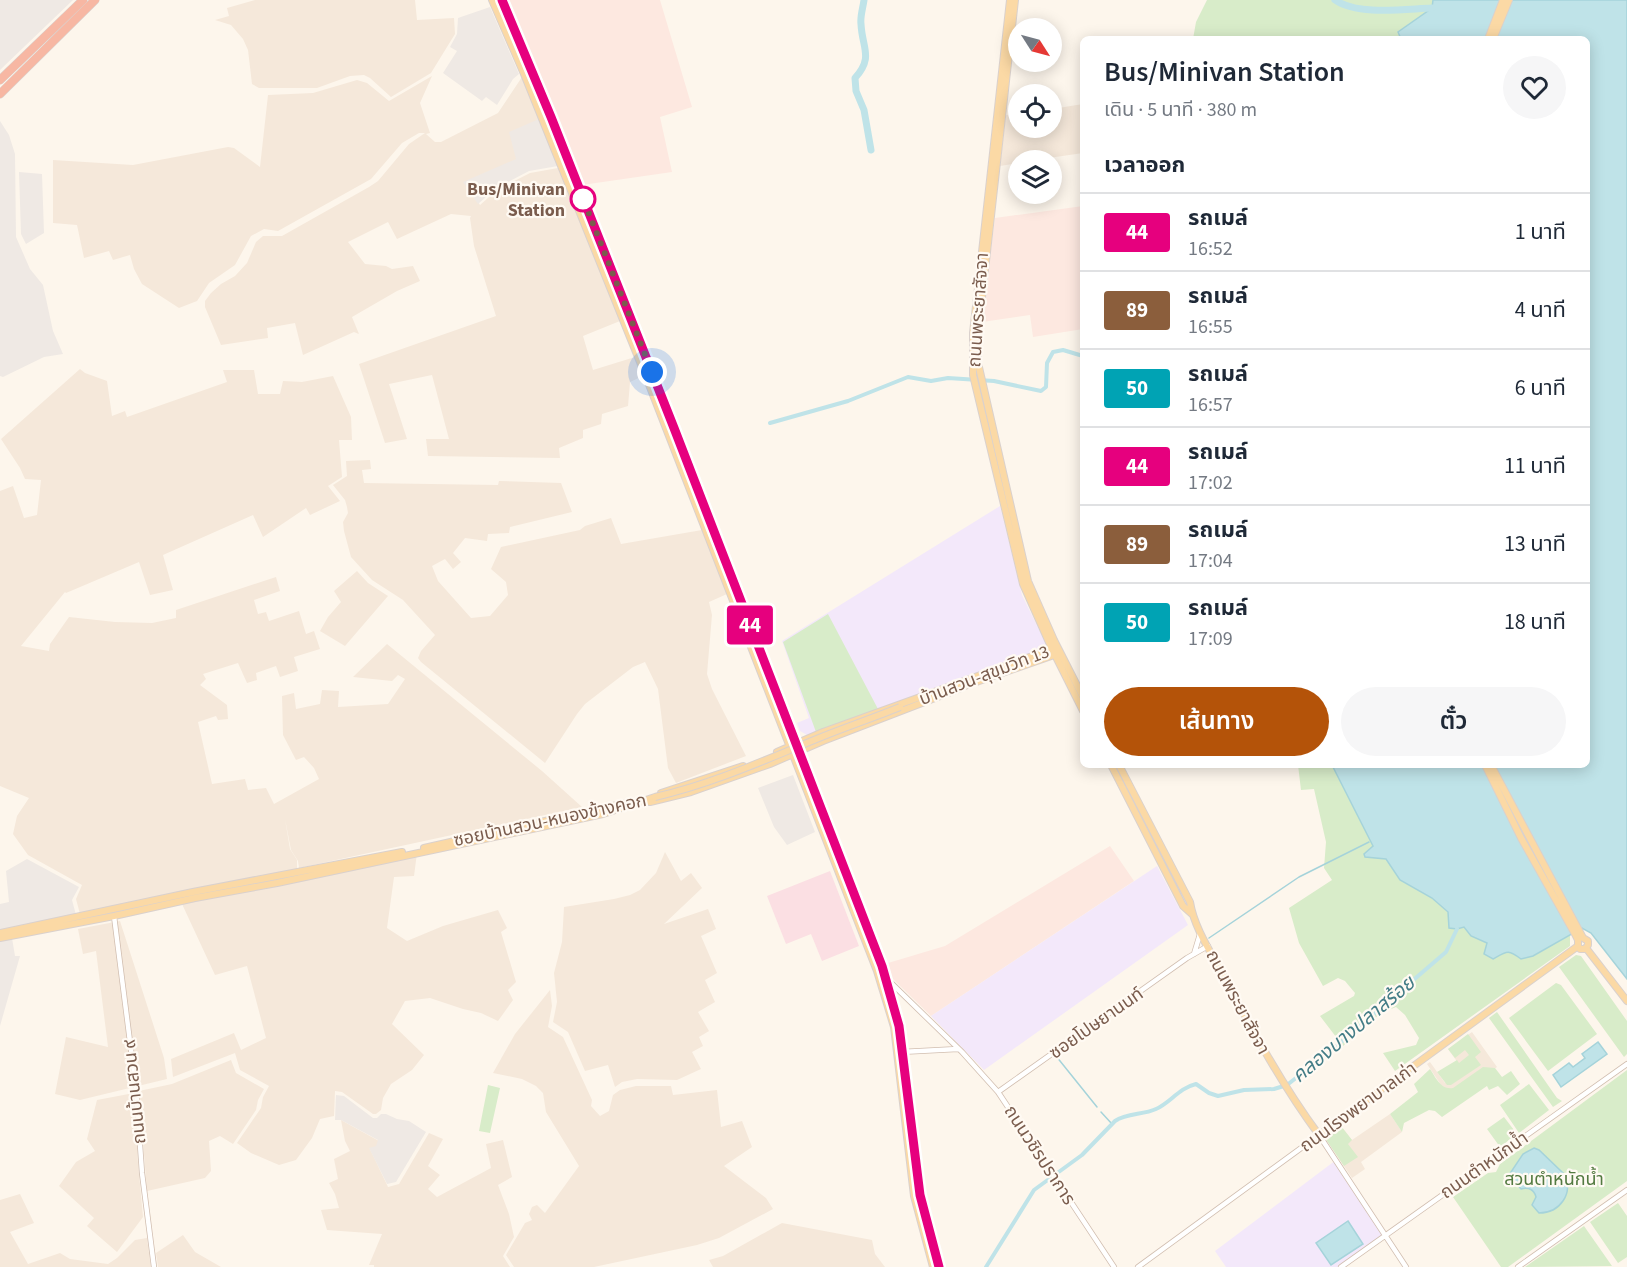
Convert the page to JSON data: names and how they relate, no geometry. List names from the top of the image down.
{
  "streets": {
    "main road": [
      "ถนนพระยาสัจจา",
      "บ้านสวน-สุขุมวิท 13",
      "ซอยบ้านสวน-หนองข้างคอก",
      "ถนนโรงพยาบาลเก่า"
    ],
    "street": [
      "ซอยโปษยานนท์",
      "ถนนบ้านสวน ๙",
      "ถนนวชิรปราการ",
      "ถนนตำหนักน้ำ"
    ]
  },
  "crossings": [
    ["ถนนพระยาสัจจา", "บ้านสวน-สุขุมวิท 13"],
    ["ถนนพระยาสัจจา", "ซอยโปษยานนท์"],
    ["ถนนพระยาสัจจา", "ถนนโรงพยาบาลเก่า"],
    ["ถนนพระยาสัจจา", "ถนนตำหนักน้ำ"],
    ["บ้านสวน-สุขุมวิท 13", "ซอยบ้านสวน-หนองข้างคอก"],
    ["ซอยบ้านสวน-หนองข้างคอก", "ถนนบ้านสวน ๙"],
    ["ซอยโปษยานนท์", "ถนนวชิรปราการ"]
  ],
  "water": ["คลองบางปลาสร้อย"],
  "parks": ["สวนตำหนักน้ำ"],
  "places": ["Bus/Minivan Station"],
  "lines": ["bus line 44"],
  "north": "bottom right",
  "page": {
    "on_map": "44",
    "heading": [
      ["Bus/Minivan Station", "เดิน · 5 นาที · 380 m"],
      "เวลาออก"
    ],
    "list": [
      {
        "mark": "44",
        "name": "รถเมล์",
        "note": "16:52",
        "value": "1 นาที"
      },
      {
        "mark": "89",
        "name": "รถเมล์",
        "note": "16:55",
        "value": "4 นาที"
      },
      {
        "mark": "50",
        "name": "รถเมล์",
        "note": "16:57",
        "value": "6 นาที"
      },
      {
        "mark": "44",
        "name": "รถเมล์",
        "note": "17:02",
        "value": "11 นาที"
      },
      {
        "mark": "89",
        "name": "รถเมล์",
        "note": "17:04",
        "value": "13 นาที"
      },
      {
        "mark": "50",
        "name": "รถเมล์",
        "note": "17:09",
        "value": "18 นาที"
      }
    ],
    "buttons": ["เส้นทาง", "ตั๋ว"]
  }
}
